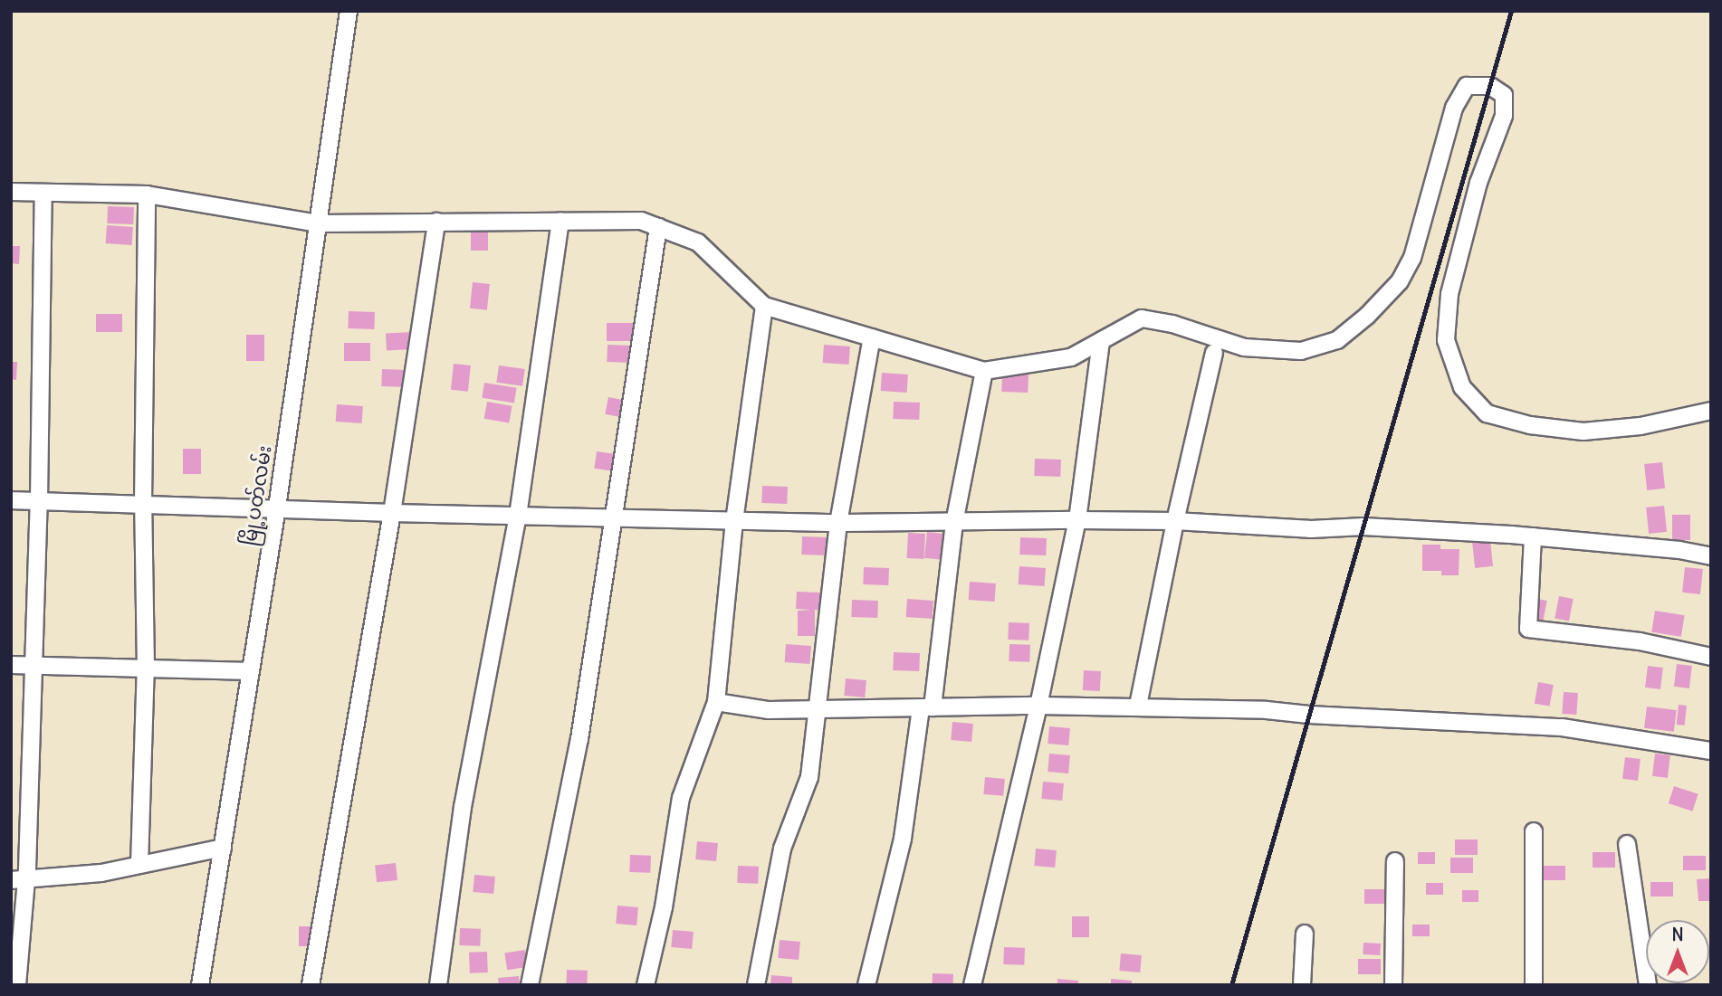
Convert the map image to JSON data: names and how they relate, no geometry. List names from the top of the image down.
{
  "streets": {
    "street": ["မြို့ပတ်လမ်း"]
  },
  "north": "top"
}
